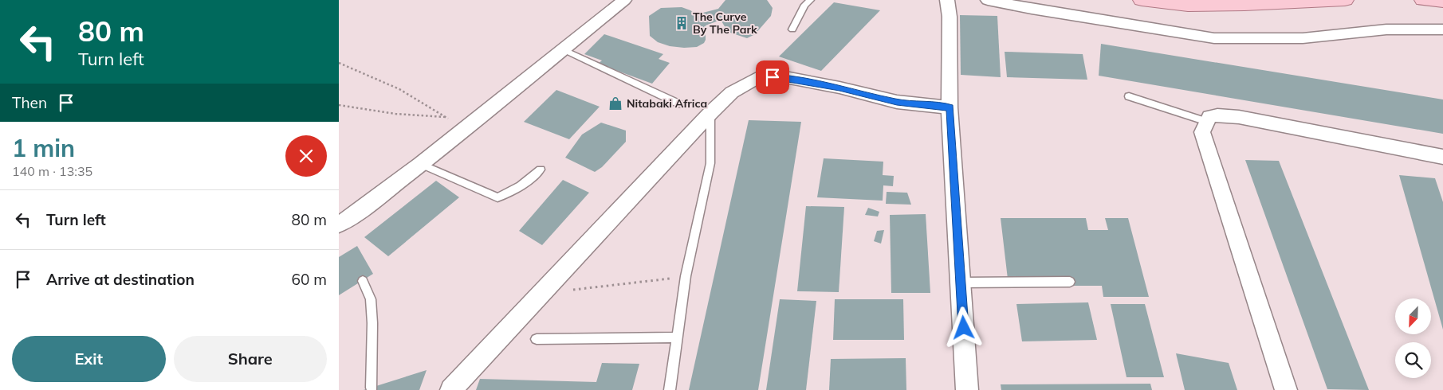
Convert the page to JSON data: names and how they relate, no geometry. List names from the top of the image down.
{
  "places": {
    "building": ["The Curve By The Park"],
    "shop": ["Nitabaki Africa"]
  },
  "north": "bottom left",
  "page": {
    "turn": ["80 m", "Turn left"],
    "then": "Then",
    "heading": ["1 min", "140 m · 13:35"],
    "list": [
      {
        "name": "Turn left",
        "value": "80 m"
      },
      {
        "name": "Arrive at destination",
        "value": "60 m"
      }
    ],
    "buttons": ["Exit", "Share"]
  }
}
